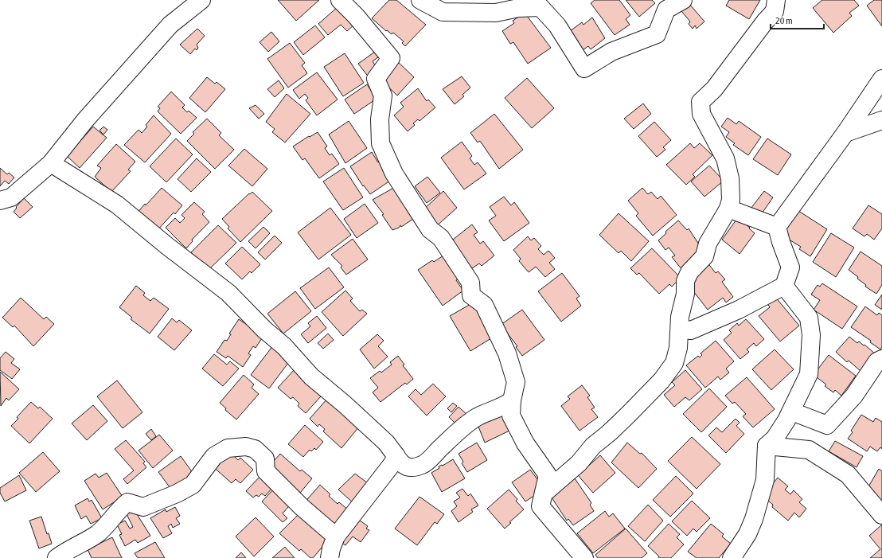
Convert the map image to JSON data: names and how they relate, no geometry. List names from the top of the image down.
{
  "scale_bar": "20 m"
}
